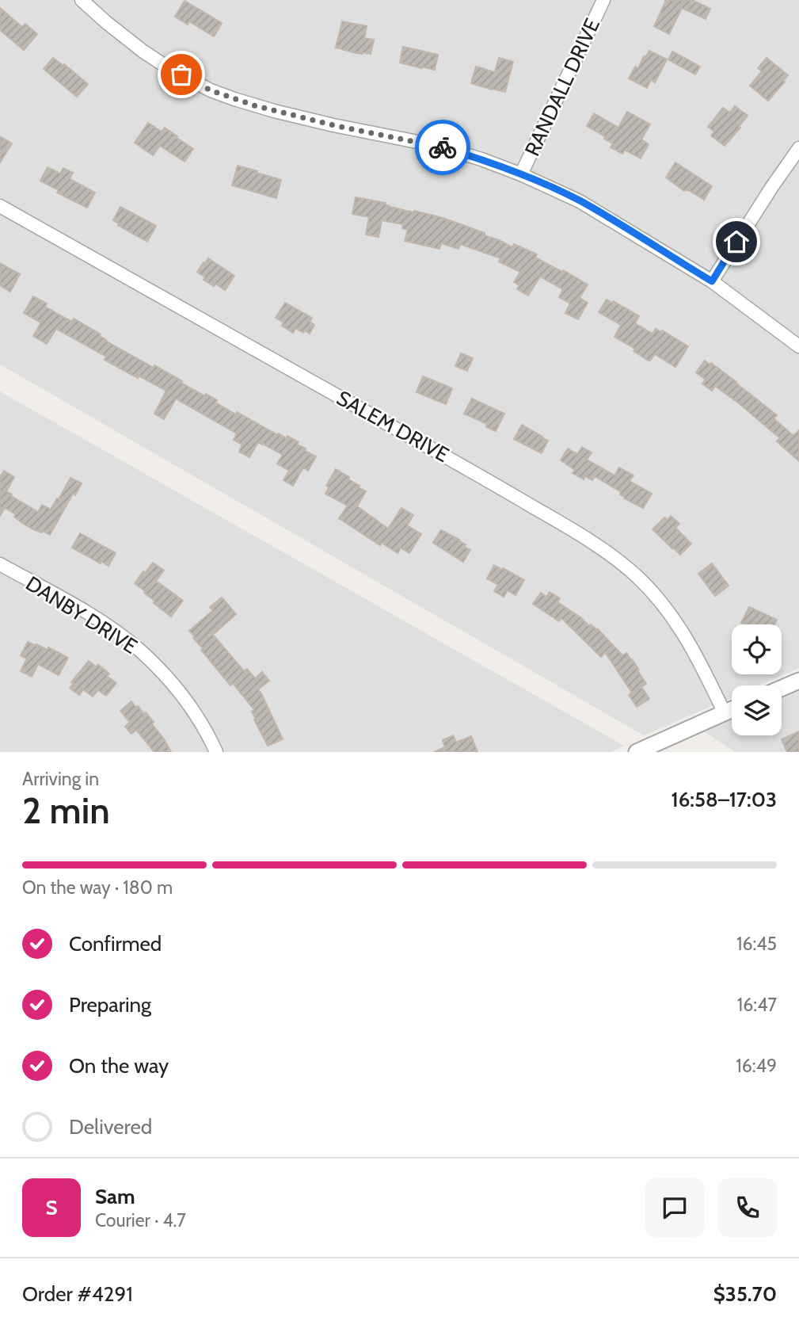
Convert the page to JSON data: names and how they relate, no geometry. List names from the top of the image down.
{
  "streets": {
    "street": ["RANDALL DRIVE", "SALEM DRIVE", "DANBY DRIVE"]
  },
  "page": {
    "heading": ["2 min", "Arriving in", "16:58–17:03"],
    "panel": [
      "Sam",
      "Courier · 4.7",
      "Order #4291",
      "$35.70"
    ],
    "bar": "On the way · 180 m",
    "list": [
      ["Confirmed", "16:45"],
      ["Preparing", "16:47"],
      ["On the way", "16:49"],
      "Delivered"
    ],
    "round": "S"
  }
}
